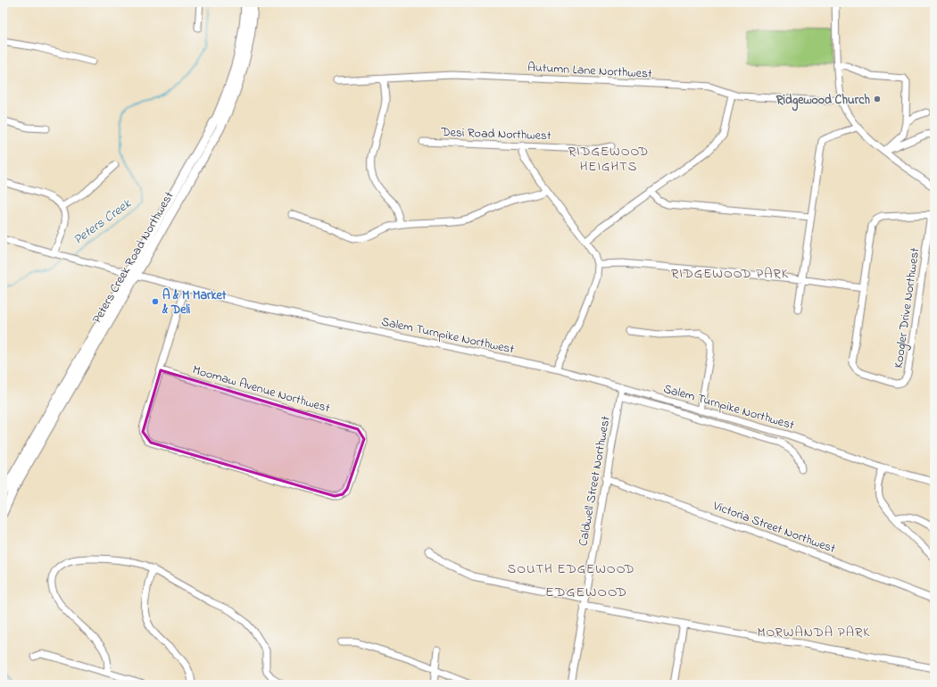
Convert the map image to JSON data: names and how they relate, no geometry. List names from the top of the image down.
{
  "streets": {
    "main road": ["Peters Creek Road Northwest"],
    "street": [
      "Autumn Lane Northwest",
      "Desi Road Northwest",
      "Koogler Drive Northwest",
      "Salem Turnpike Northwest",
      "Moomaw Avenue Northwest",
      "Caldwell Street Northwest",
      "Victoria Street Northwest"
    ]
  },
  "crossings": [
    ["Peters Creek Road Northwest", "Salem Turnpike Northwest"],
    ["Salem Turnpike Northwest", "Caldwell Street Northwest"],
    ["Caldwell Street Northwest", "Victoria Street Northwest"]
  ],
  "districts": [
    "RIDGEWOOD HEIGHTS",
    "RIDGEWOOD PARK",
    "SOUTH EDGEWOOD",
    "EDGEWOOD",
    "MORWANDA PARK"
  ],
  "water": ["Peters Creek"],
  "places": ["Ridgewood Church", "A & M Market & Deli"]
}
